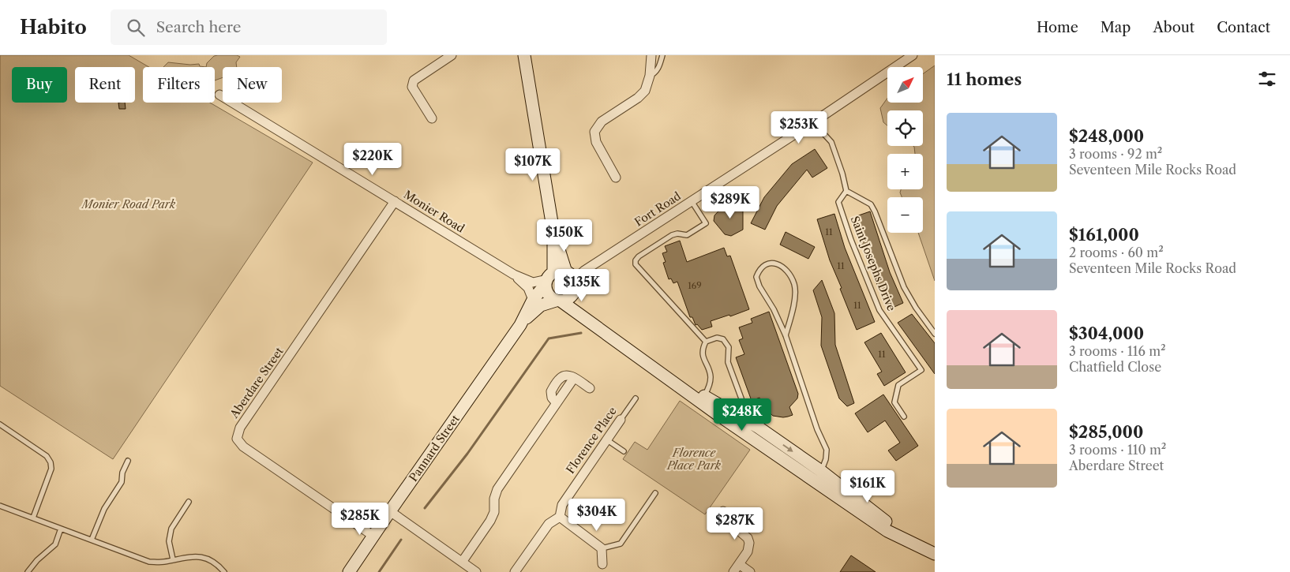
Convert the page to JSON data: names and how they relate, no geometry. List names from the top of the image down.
{
  "streets": {
    "main road": ["Pannard Street"],
    "street": [
      "Fort Road",
      "Monier Road",
      "Aberdare Street",
      "Florence Place"
    ],
    "lane": ["Saint Josephs Drive"]
  },
  "crossings": [
    ["Fort Road", "Monier Road"],
    ["Fort Road", "Pannard Street"],
    ["Monier Road", "Aberdare Street"],
    ["Monier Road", "Pannard Street"],
    ["Aberdare Street", "Pannard Street"]
  ],
  "parks": ["Monier Road Park", "Florence Place Park"],
  "house_numbers": [
    "11",
    "11",
    "169",
    "11",
    "11"
  ],
  "north": "top right",
  "page": {
    "header": "Habito",
    "search": "Search here",
    "nav": [
      "Home",
      "Map",
      "About",
      "Contact"
    ],
    "heading": "11 homes",
    "map_buttons": ["+", "−"],
    "chip": [
      "Buy",
      "Rent",
      "Filters",
      "New"
    ],
    "list": [
      {
        "name": "$248,000",
        "note": "3 rooms · 92 m² · Seventeen Mile Rocks Road"
      },
      {
        "name": "$161,000",
        "note": "2 rooms · 60 m² · Seventeen Mile Rocks Road"
      },
      {
        "name": "$304,000",
        "note": "3 rooms · 116 m² · Chatfield Close"
      },
      {
        "name": "$285,000",
        "note": "3 rooms · 110 m² · Aberdare Street"
      }
    ],
    "price": [
      "$253K",
      "$220K",
      "$107K",
      "$289K",
      "$150K",
      "$135K",
      "$248K",
      "$161K",
      "$304K",
      "$285K",
      "$287K"
    ]
  }
}
